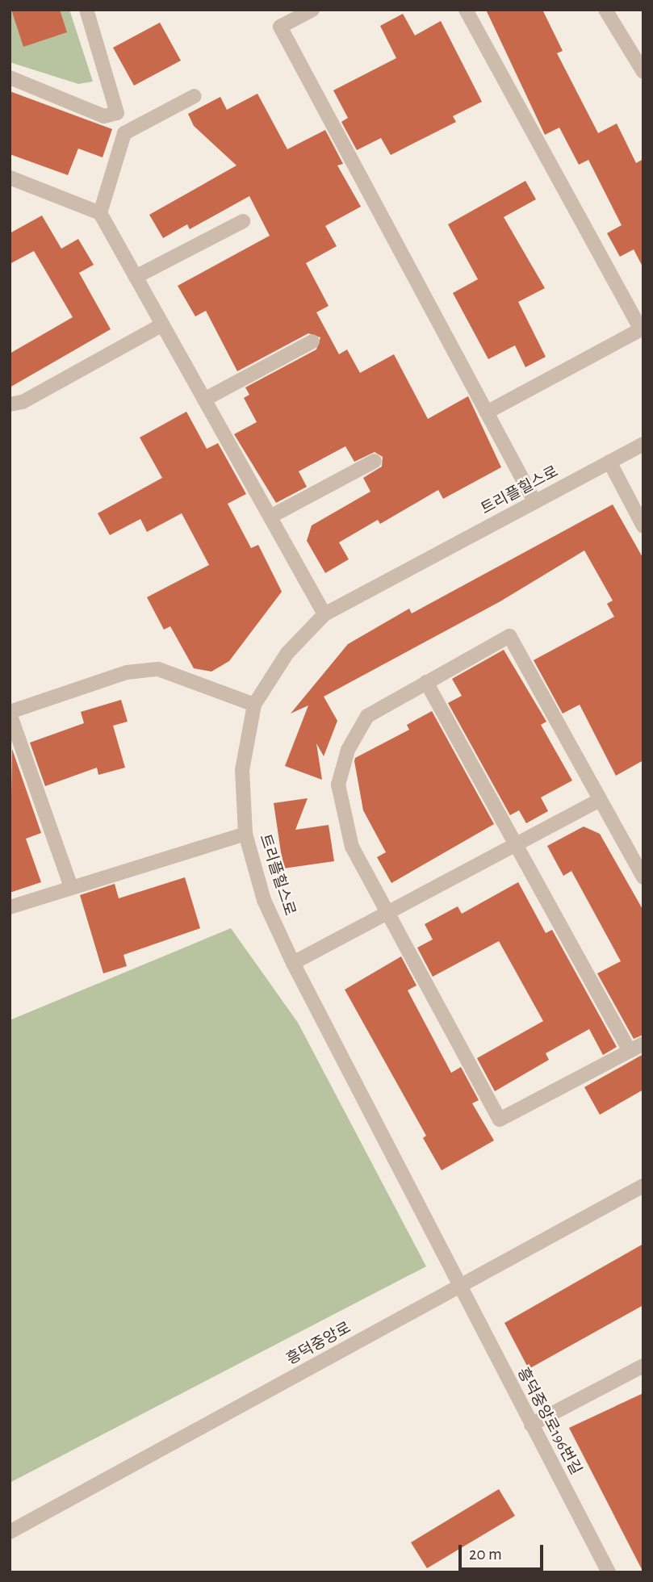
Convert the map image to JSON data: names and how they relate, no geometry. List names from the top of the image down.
{
  "streets": {
    "street": ["트리플힐스로", "흥덕중앙로", "흥덕중앙로196번길"]
  },
  "crossings": [
    ["트리플힐스로", "흥덕중앙로"],
    ["트리플힐스로", "흥덕중앙로196번길"],
    ["흥덕중앙로", "흥덕중앙로196번길"]
  ],
  "scale_bar": "20 m"
}
